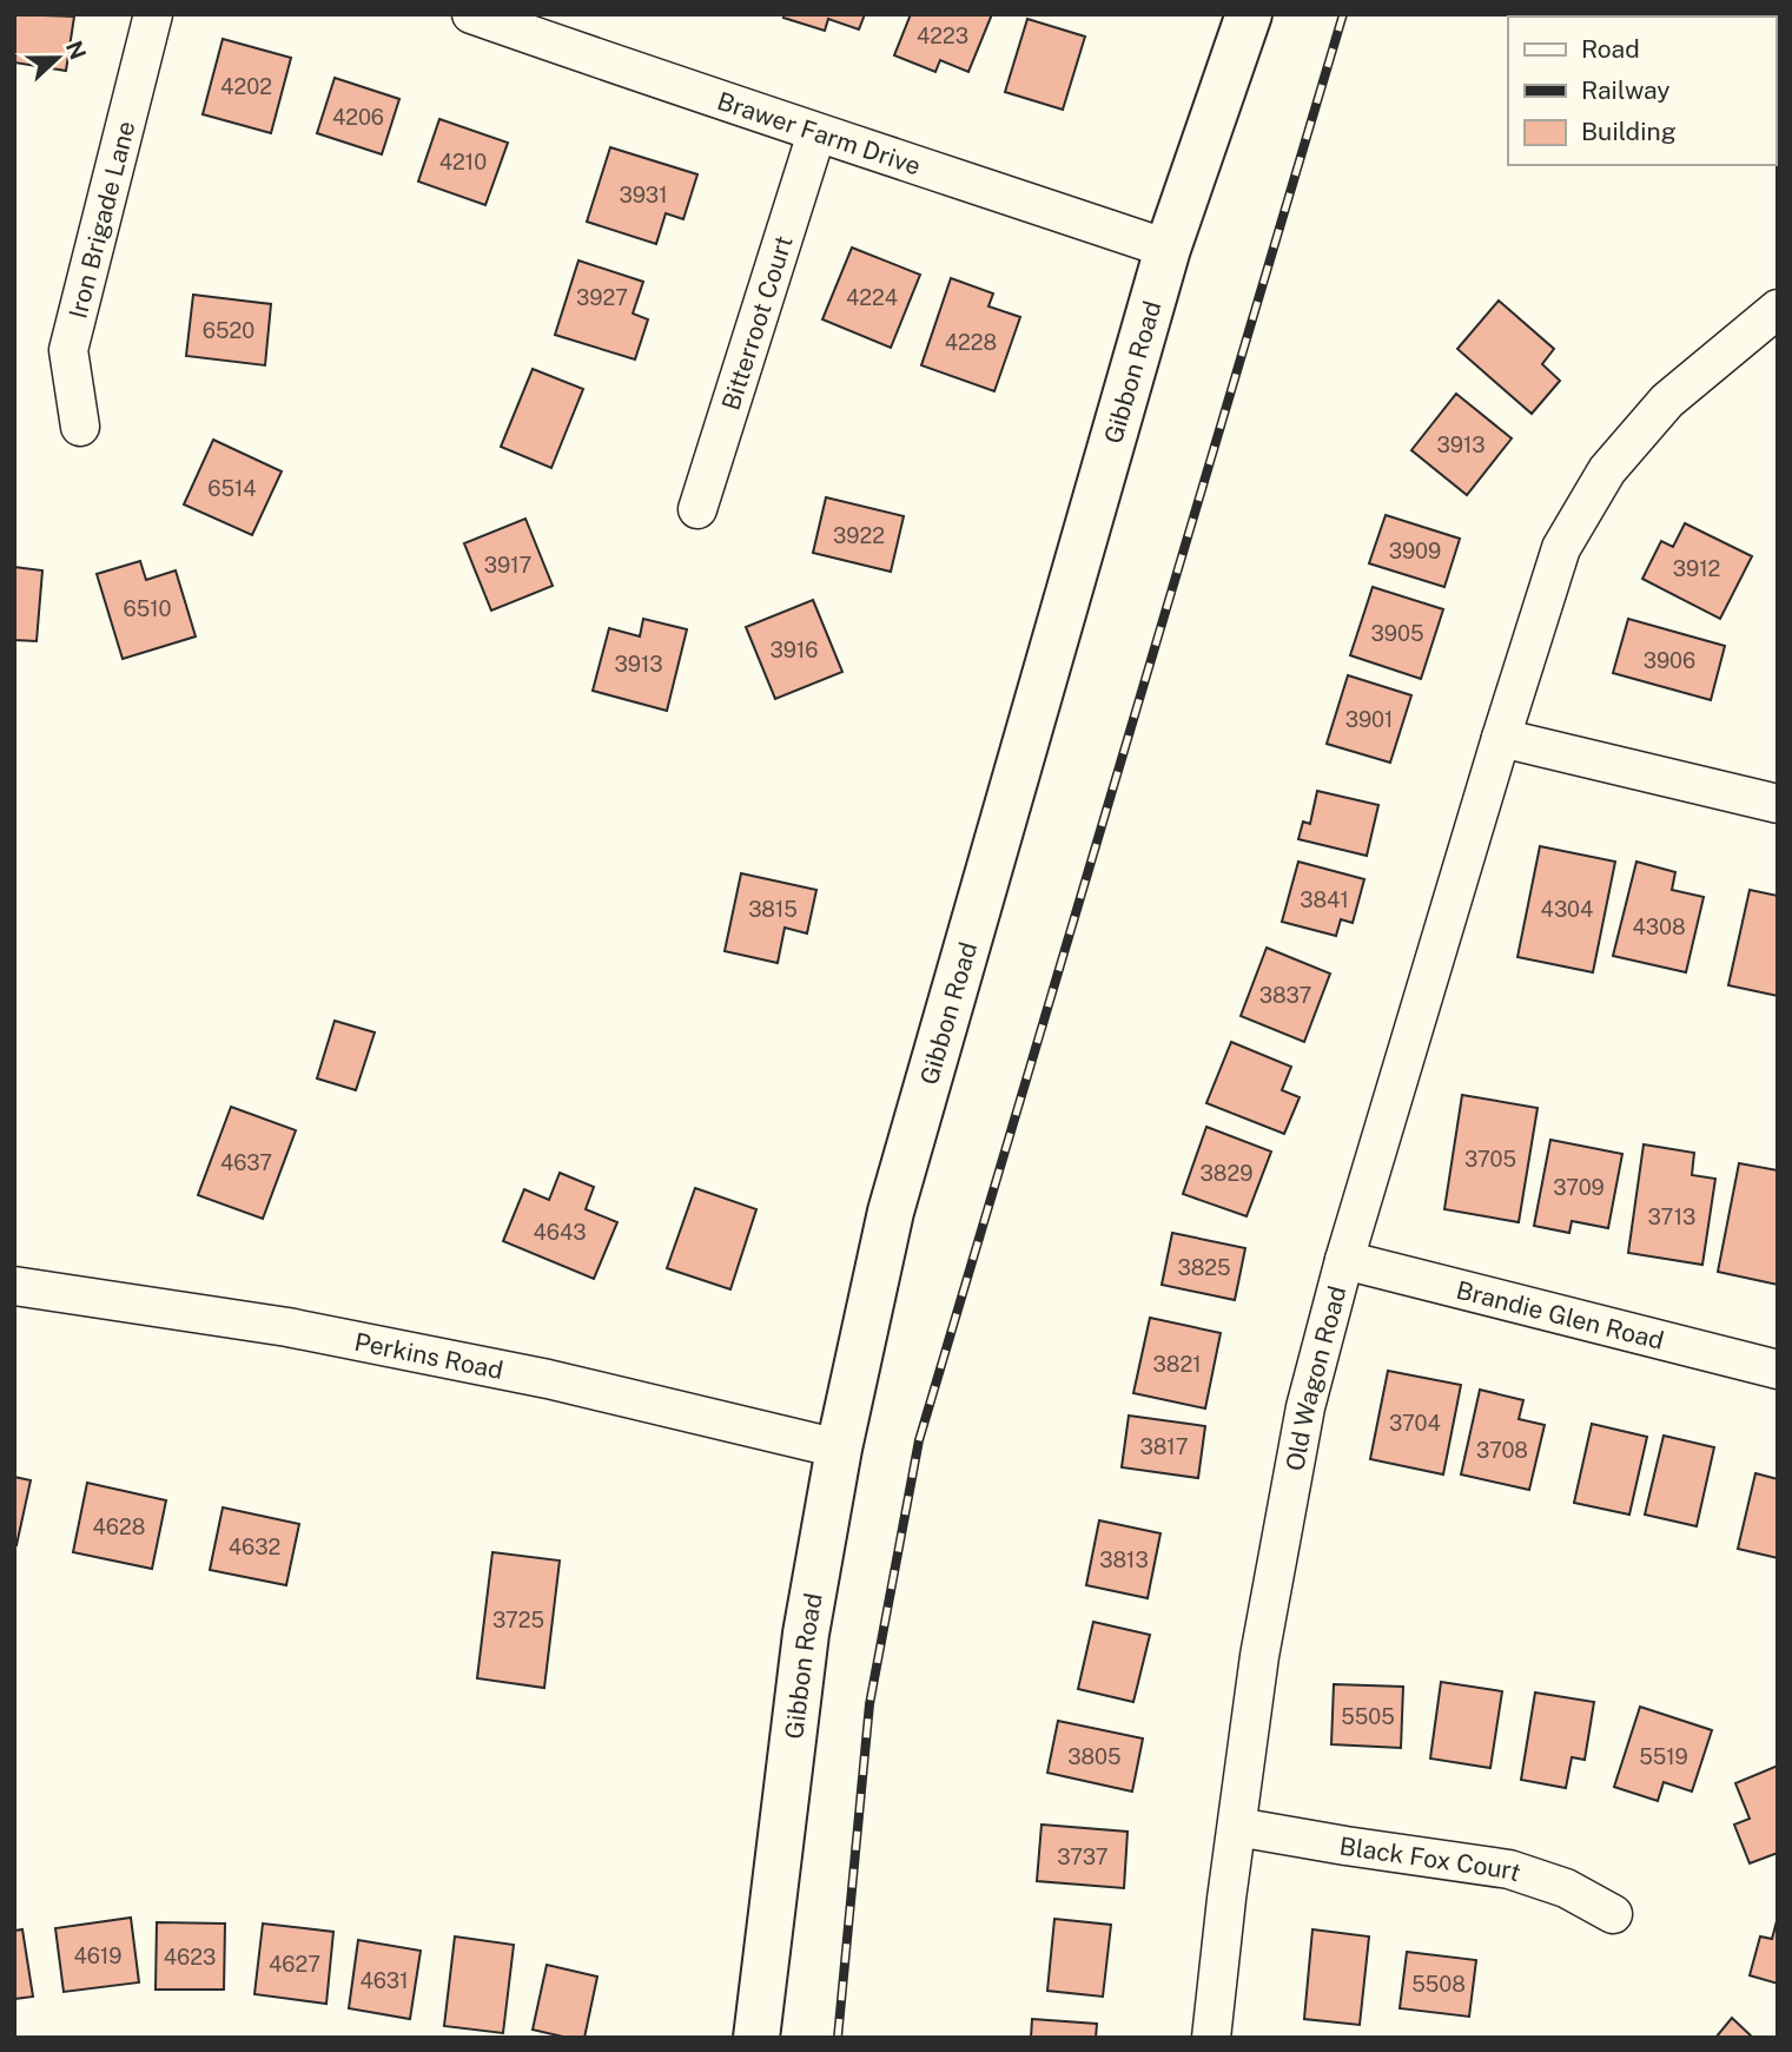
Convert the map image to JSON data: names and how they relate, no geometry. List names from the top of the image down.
{
  "streets": {
    "main road": ["Gibbon Road"],
    "street": [
      "Brawer Farm Drive",
      "Iron Brigade Lane",
      "Bitterroot Court",
      "Brandie Glen Road",
      "Perkins Road",
      "Old Wagon Road",
      "Black Fox Court"
    ]
  },
  "crossings": [
    ["Brawer Farm Drive", "Bitterroot Court"],
    ["Brawer Farm Drive", "Gibbon Road"],
    ["Gibbon Road", "Perkins Road"],
    ["Brandie Glen Road", "Old Wagon Road"],
    ["Old Wagon Road", "Black Fox Court"]
  ],
  "house_numbers": [
    "4223",
    "4202",
    "4206",
    "4210",
    "3931",
    "3927",
    "4224",
    "6520",
    "4228",
    "3913",
    "6514",
    "3922",
    "3909",
    "3917",
    "3912",
    "6510",
    "3905",
    "3916",
    "3906",
    "3913",
    "3901",
    "3841",
    "3815",
    "4304",
    "4308",
    "3837",
    "3705",
    "4637",
    "3829",
    "3709",
    "3713",
    "4643",
    "3825",
    "3821",
    "3704",
    "3817",
    "3708",
    "4628",
    "4632",
    "3813",
    "3725",
    "5505",
    "3805",
    "5519",
    "3737",
    "4619",
    "4623",
    "4627",
    "4631",
    "5508"
  ],
  "legend": ["Road", "Railway", "Building"],
  "north": "right"
}
